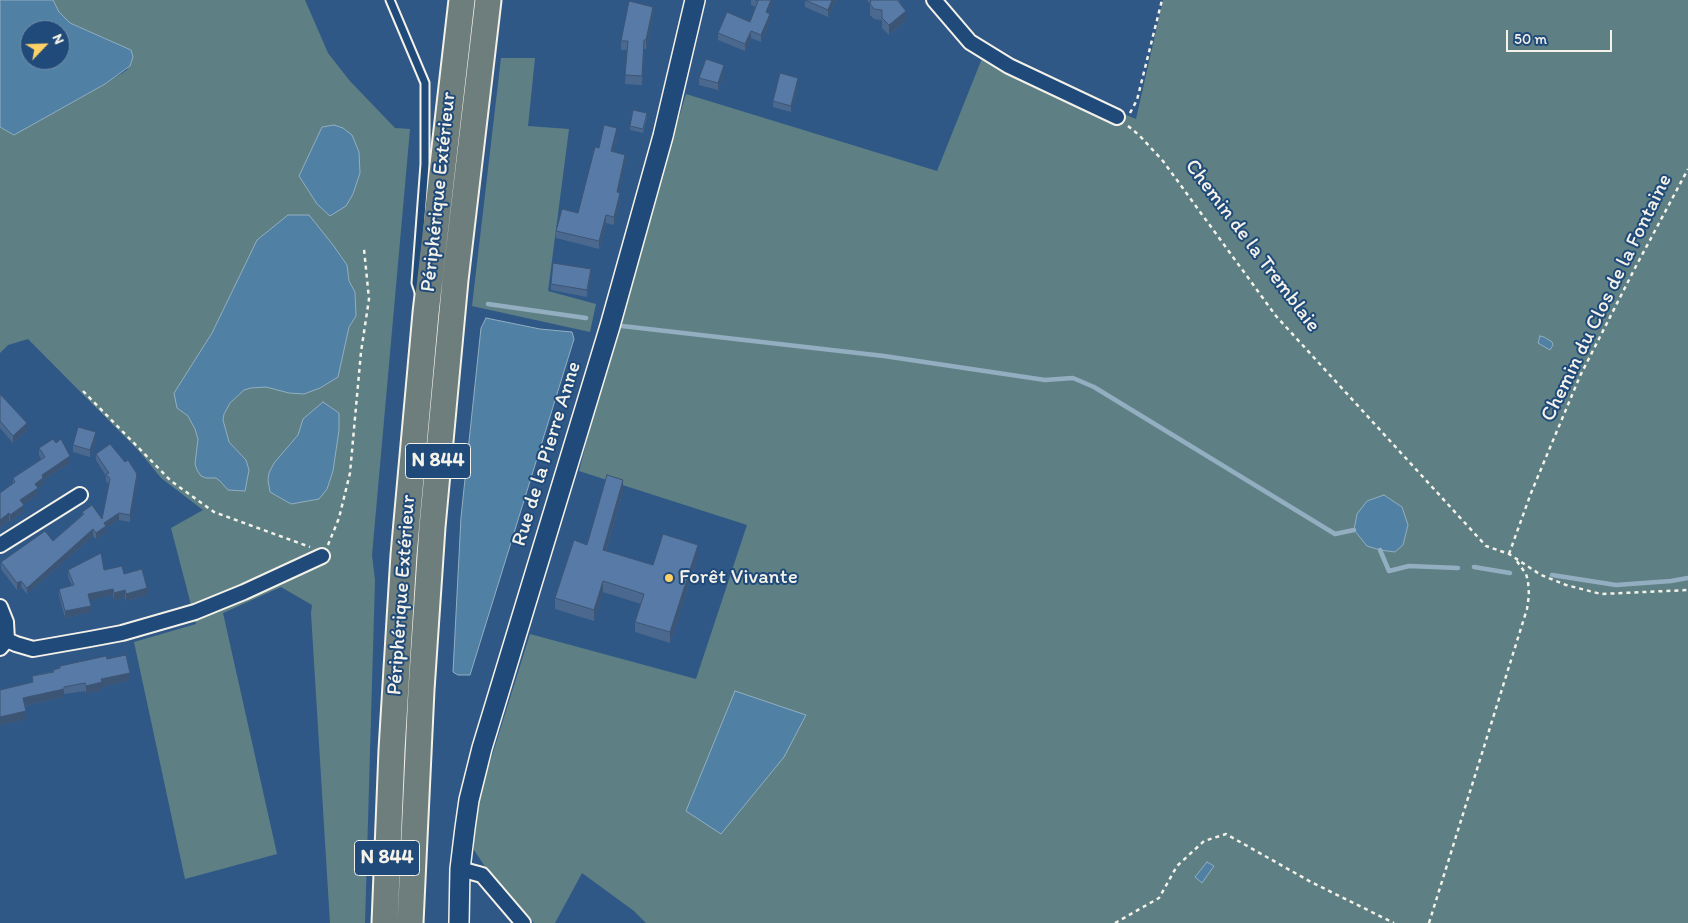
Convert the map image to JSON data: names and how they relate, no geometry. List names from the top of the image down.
{
  "streets": {
    "highway": ["Périphérique Extérieur", "N 844"],
    "street": ["Rue de la Pierre Anne"],
    "path": ["Chemin de la Tremblaie", "Chemin du Clos de la Fontaine"]
  },
  "crossings": [
    ["Chemin de la Tremblaie", "Chemin du Clos de la Fontaine"]
  ],
  "places": ["Forêt Vivante"],
  "scale_bar": "50 m",
  "north": "top right"
}
